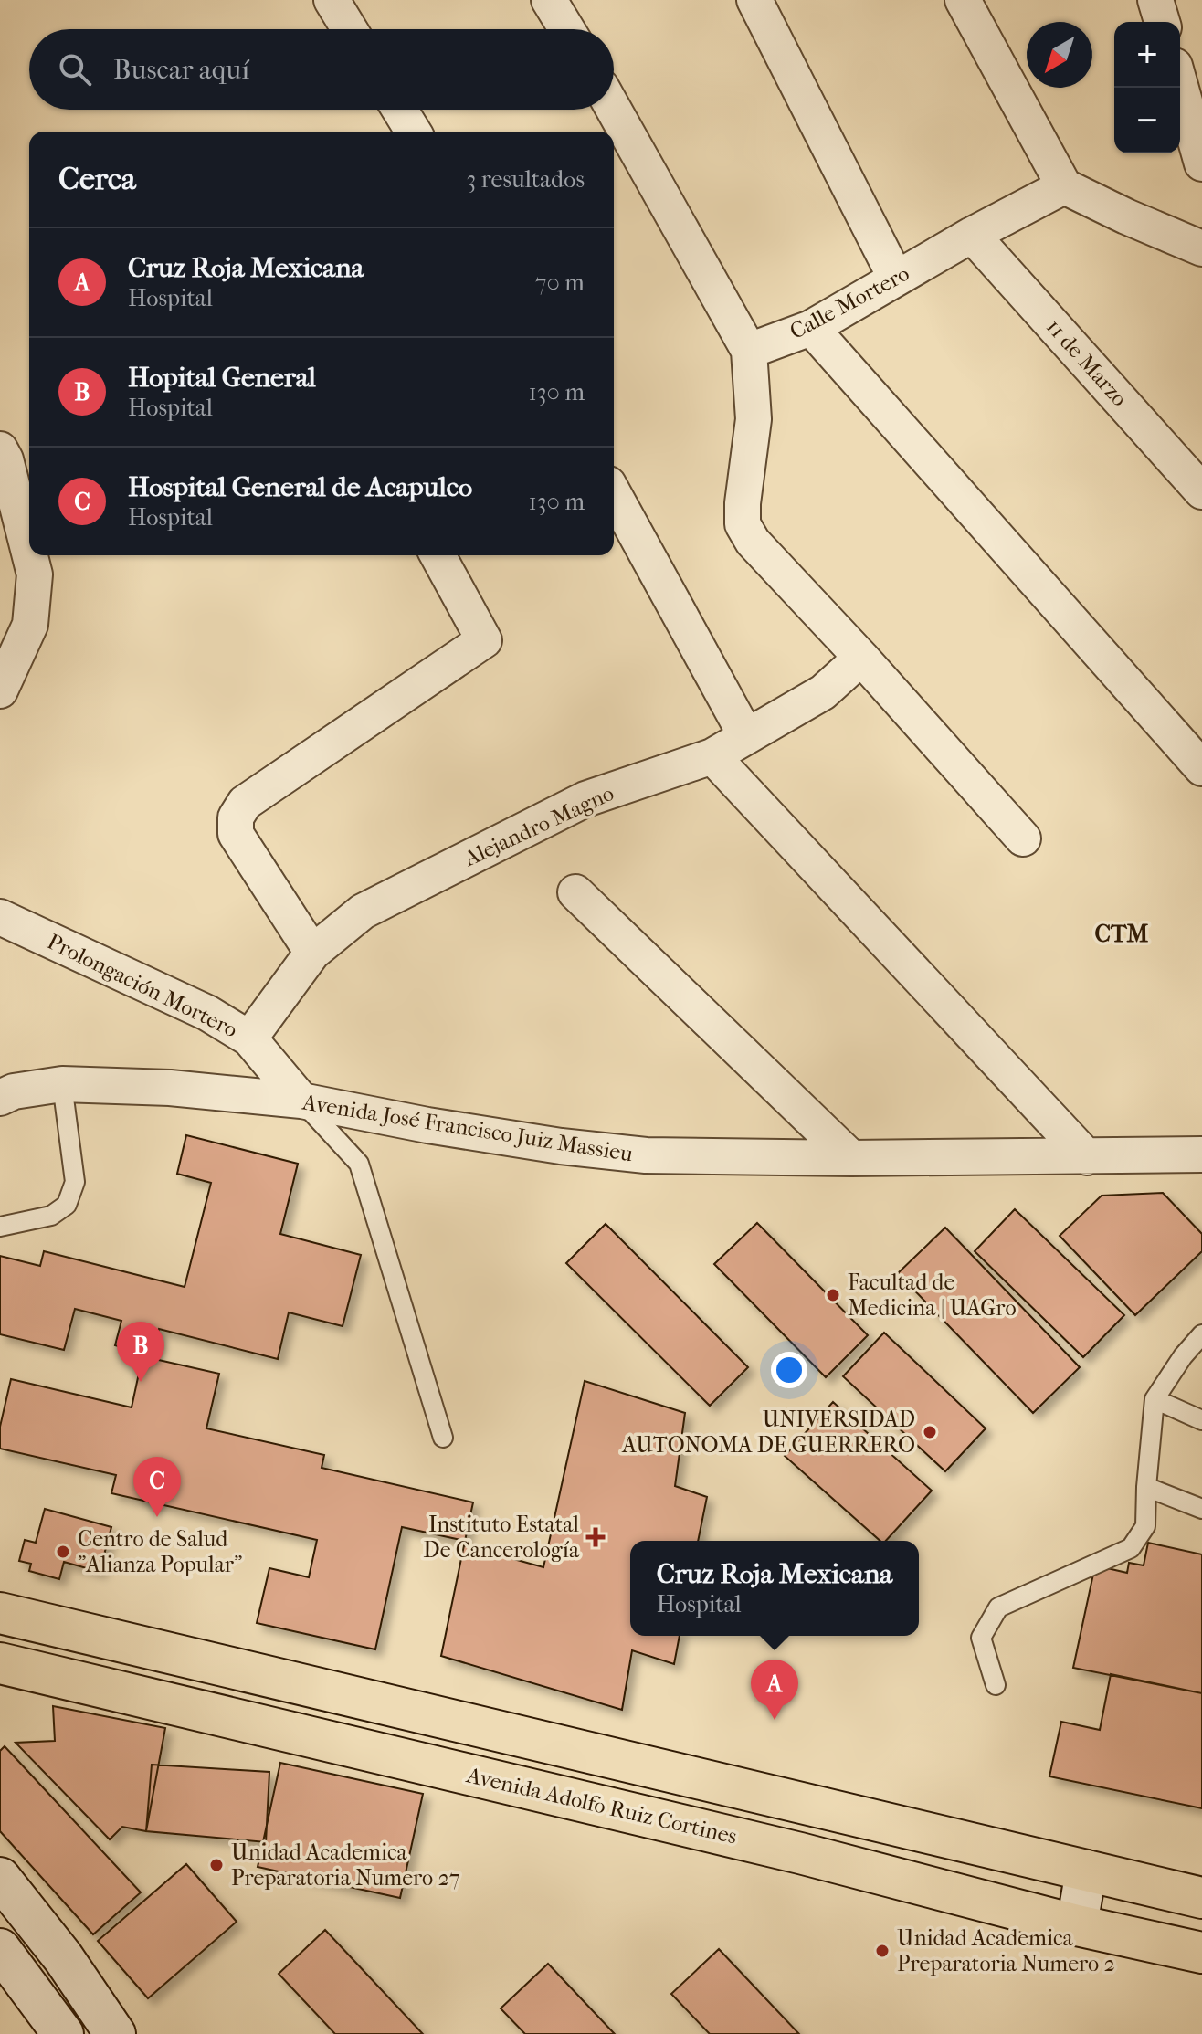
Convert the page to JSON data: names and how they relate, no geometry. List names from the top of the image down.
{
  "streets": {
    "main road": ["Avenida Adolfo Ruiz Cortines"],
    "street": [
      "Calle Mortero",
      "11 de Marzo",
      "Alejandro Magno",
      "Prolongación Mortero",
      "Avenida José Francisco Juiz Massieu"
    ]
  },
  "crossings": [
    ["Calle Mortero", "11 de Marzo"],
    ["Alejandro Magno", "Prolongación Mortero"],
    ["Prolongación Mortero", "Avenida José Francisco Juiz Massieu"]
  ],
  "districts": ["CTM"],
  "places": {
    "other": [
      "Facultad de Medicina | UAGro",
      "UNIVERSIDAD AUTONOMA DE GUERRERO",
      "Centro de Salud \"Alianza Popular\"",
      "Unidad Academica Preparatoria Numero 27",
      "Unidad Academica Preparatoria Numero 2"
    ],
    "health": ["Instituto Estatal De Cancerología"]
  },
  "north": "bottom left",
  "page": {
    "map_buttons": ["+", "−"],
    "search": "Buscar aquí",
    "heading": ["Cerca", "3 resultados"],
    "list": [
      {
        "mark": "A",
        "name": "Cruz Roja Mexicana",
        "note": "Hospital",
        "value": "70 m"
      },
      {
        "mark": "B",
        "name": "Hopital General",
        "note": "Hospital",
        "value": "130 m"
      },
      {
        "mark": "C",
        "name": "Hospital General de Acapulco",
        "note": "Hospital",
        "value": "130 m"
      }
    ],
    "pins": ["B", "C", "A"],
    "popup": ["Cruz Roja Mexicana", "Hospital"]
  }
}
